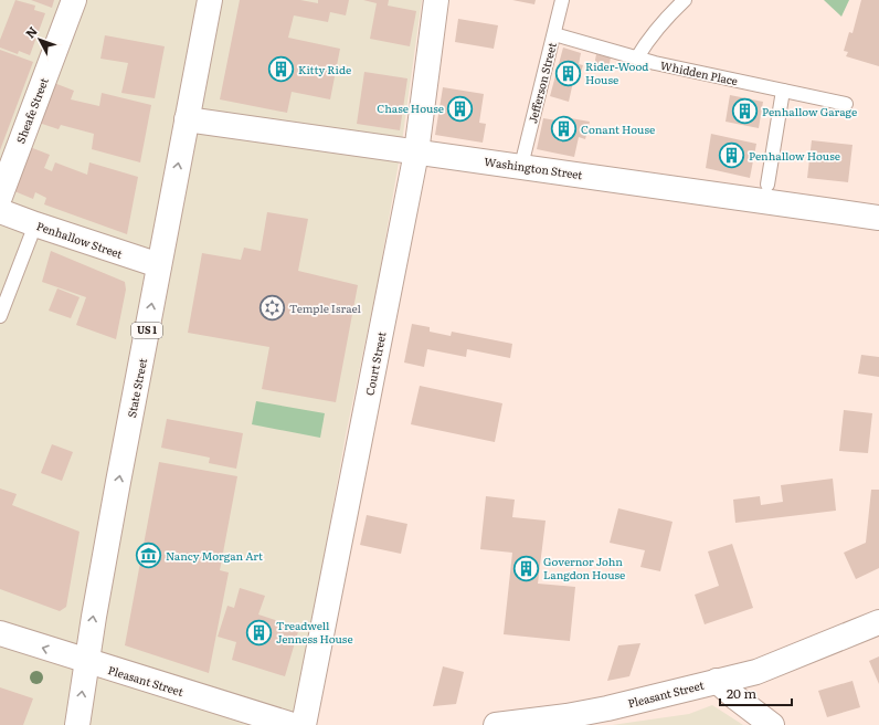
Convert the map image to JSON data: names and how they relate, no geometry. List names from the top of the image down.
{
  "streets": {
    "street": [
      "Sheafe Street",
      "Washington Street",
      "Penhallow Street",
      "US 1",
      "Court Street",
      "State Street",
      "Pleasant Street"
    ],
    "lane": ["Whidden Place", "Jefferson Street"]
  },
  "crossings": [
    ["Whidden Place", "Jefferson Street"],
    ["Jefferson Street", "Washington Street"],
    ["Washington Street", "Court Street"],
    ["Washington Street", "State Street"],
    ["Penhallow Street", "State Street"],
    ["State Street", "Pleasant Street"]
  ],
  "one_way": ["State Street"],
  "places": {
    "building": [
      "Kitty Ride",
      "Rider-Wood House",
      "Chase House",
      "Penhallow Garage",
      "Conant House",
      "Penhallow House",
      "Governor John Langdon House",
      "Treadwell Jenness House"
    ],
    "synagogue": ["Temple Israel"],
    "museum": ["Nancy Morgan Art"]
  },
  "scale_bar": "20 m",
  "north": "top left"
}
